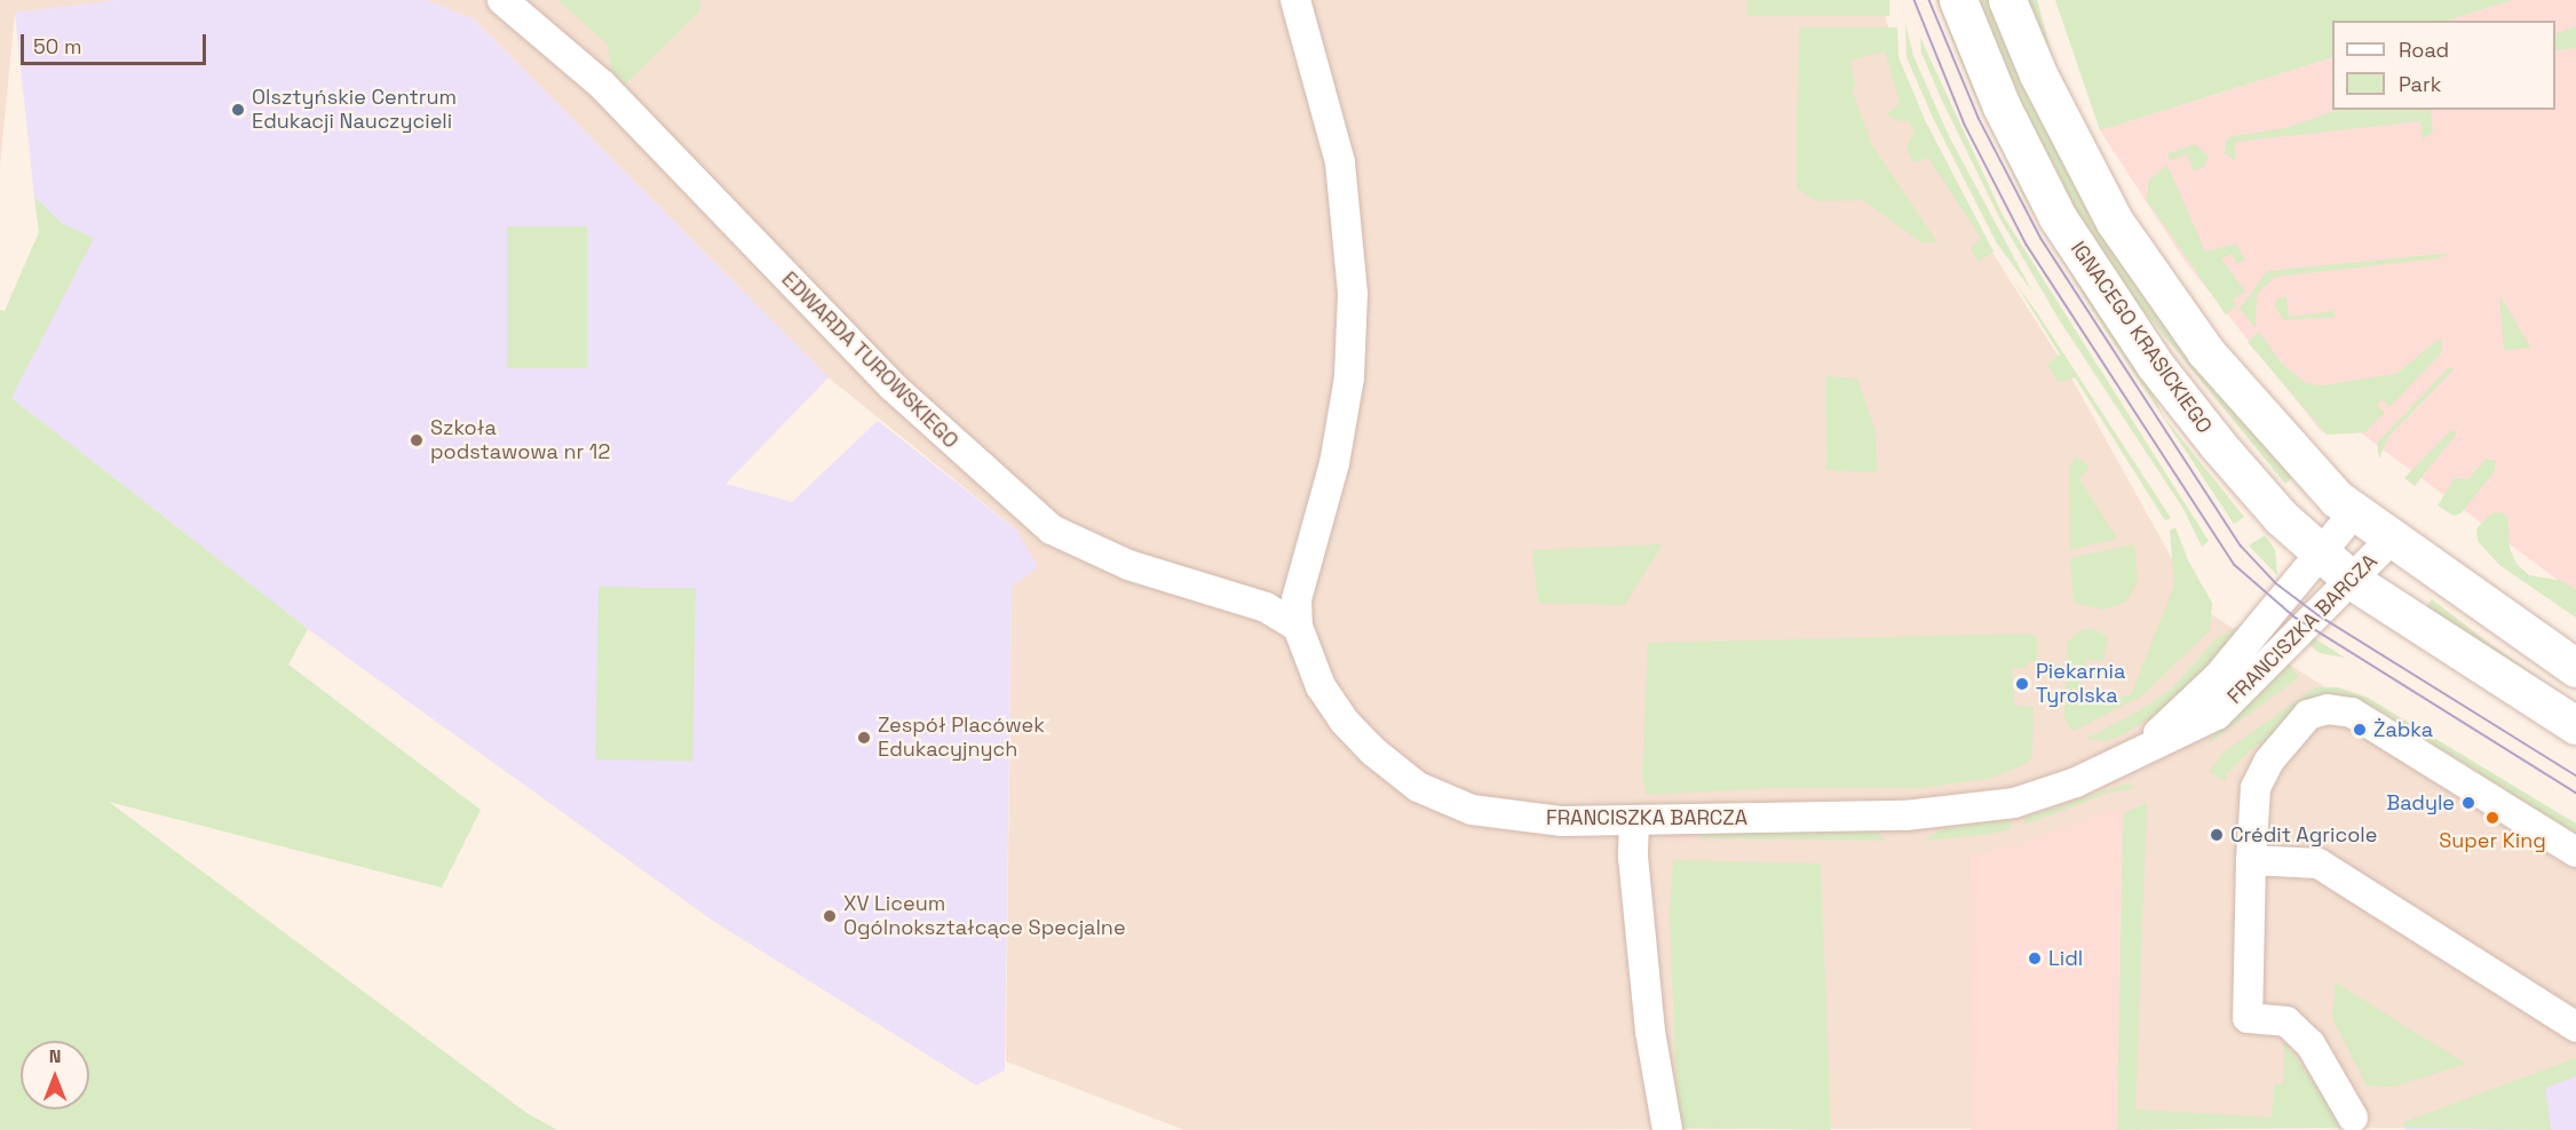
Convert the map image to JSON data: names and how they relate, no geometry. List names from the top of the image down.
{
  "streets": {
    "main road": ["IGNACEGO KRASICKIEGO"],
    "street": ["EDWARDA TUROWSKIEGO", "FRANCISZKA BARCZA"]
  },
  "crossings": [
    ["IGNACEGO KRASICKIEGO", "FRANCISZKA BARCZA"],
    ["EDWARDA TUROWSKIEGO", "FRANCISZKA BARCZA"]
  ],
  "places": [
    "Olsztyńskie Centrum Edukacji Nauczycieli",
    "Szkoła podstawowa nr 12",
    "Piekarnia Tyrolska",
    "Żabka",
    "Zespół Placówek Edukacyjnych",
    "Badyle",
    "Super King",
    "Crédit Agricole",
    "XV Liceum Ogólnokształcące Specjalne",
    "Lidl"
  ],
  "legend": ["Road", "Park"],
  "scale_bar": "50 m",
  "north": "top"
}
